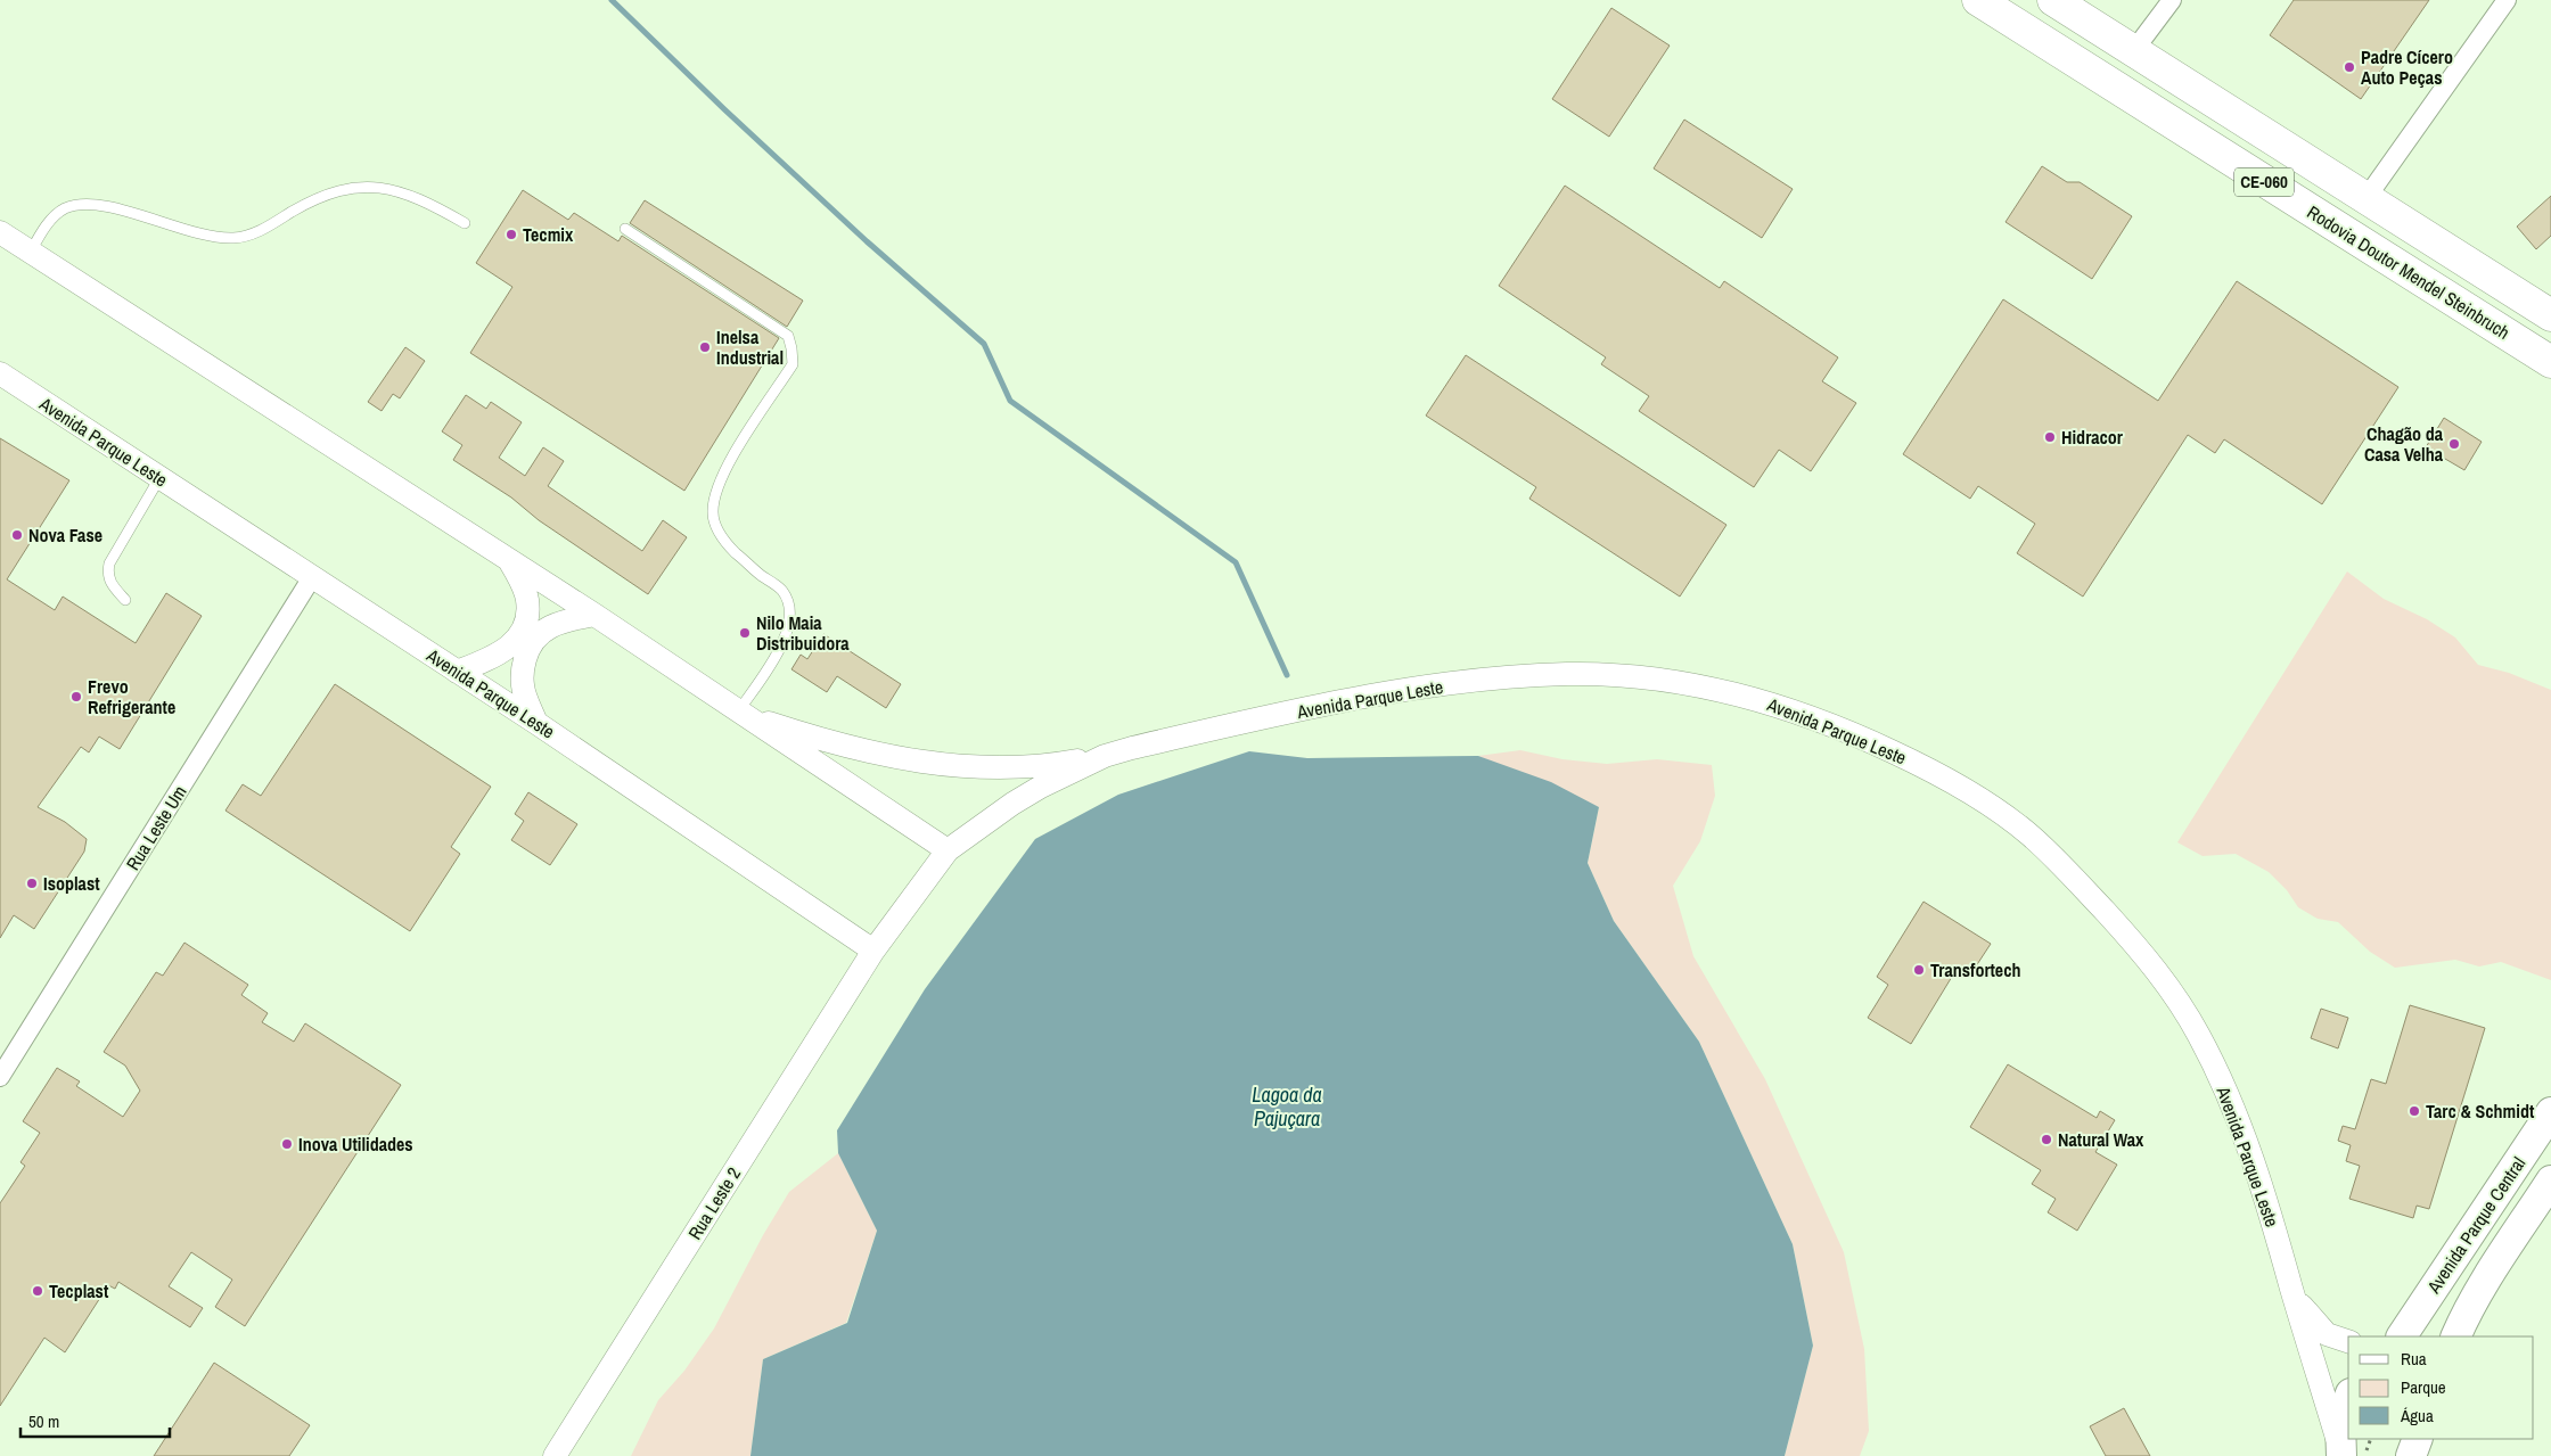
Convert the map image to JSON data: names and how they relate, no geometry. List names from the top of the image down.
{
  "streets": {
    "highway": ["CE-060", "Rodovia Doutor Mendel Steinbruch"],
    "main road": ["Avenida Parque Central"],
    "street": ["Avenida Parque Leste", "Rua Leste Um", "Rua Leste 2"]
  },
  "crossings": [
    ["Avenida Parque Leste", "Rua Leste Um"],
    ["Avenida Parque Leste", "Rua Leste 2"]
  ],
  "water": ["Lagoa da Pajuçara"],
  "places": [
    "Padre Cícero Auto Peças",
    "Tecmix",
    "Inelsa Industrial",
    "Hidracor",
    "Chagão da Casa Velha",
    "Nova Fase",
    "Nilo Maia Distribuidora",
    "Frevo Refrigerante",
    "Isoplast",
    "Transfortech",
    "Tarc & Schmidt",
    "Natural Wax",
    "Inova Utilidades",
    "Tecplast"
  ],
  "legend": ["Rua", "Parque", "Água"],
  "scale_bar": "50 m"
}
